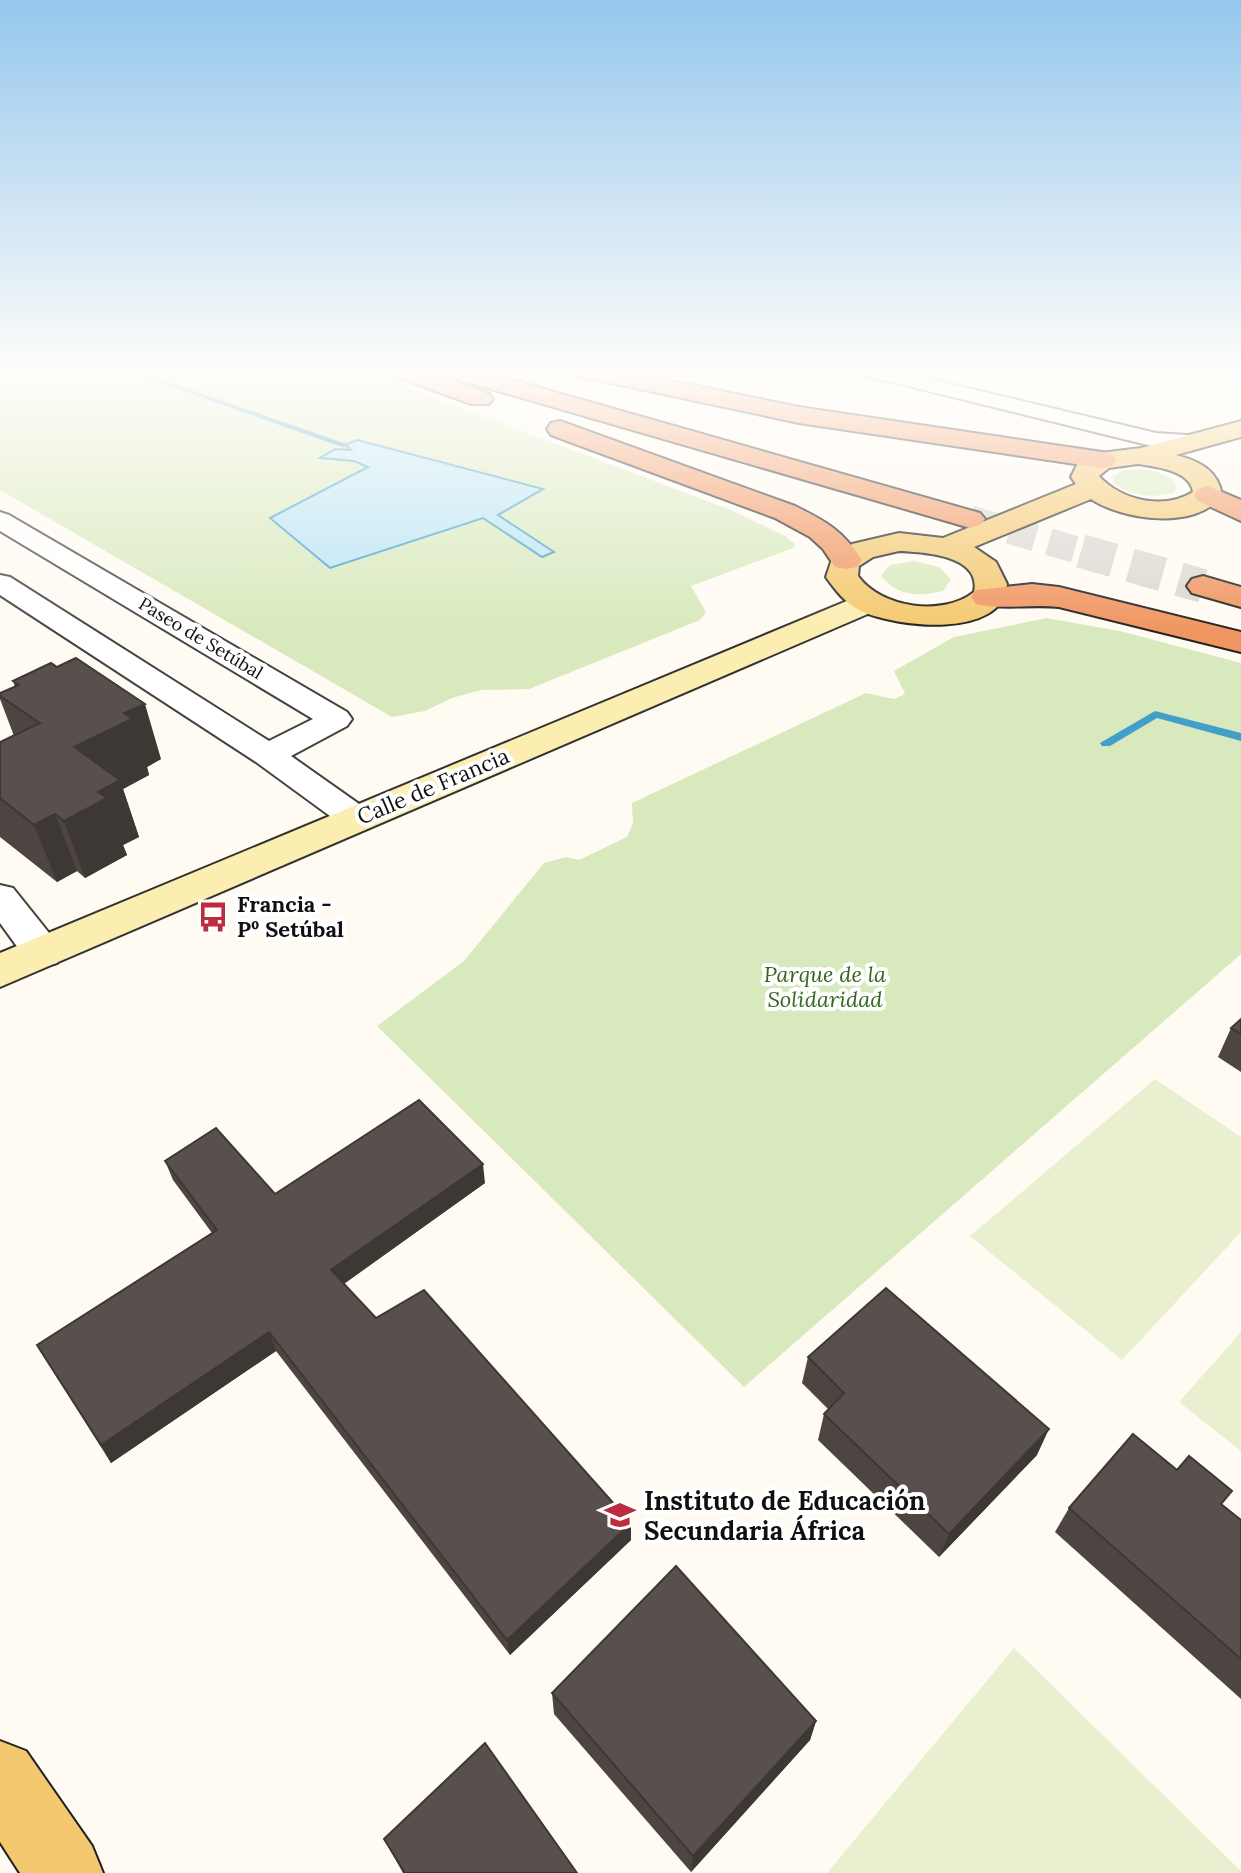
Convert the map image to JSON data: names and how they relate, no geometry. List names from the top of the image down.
{
  "streets": {
    "main road": ["Calle de Francia"],
    "street": ["Paseo de Setúbal"]
  },
  "parks": ["Parque de la Solidaridad"],
  "places": {
    "bus stop": ["Francia - Pº Setúbal"],
    "school or university": ["Instituto de Educación Secundaria África"]
  }
}
